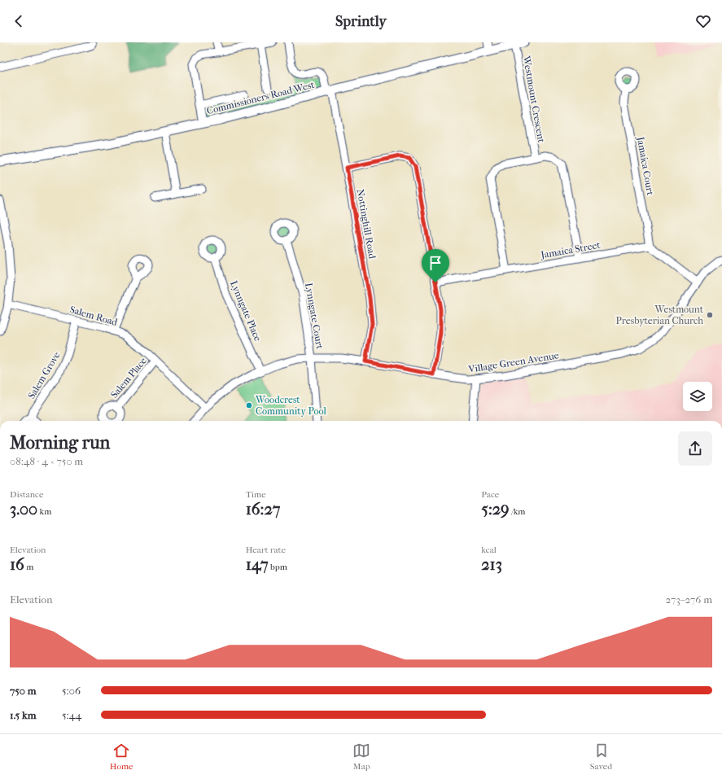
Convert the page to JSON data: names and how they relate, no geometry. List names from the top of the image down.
{
  "streets": {
    "main road": ["Commissioners Road West"],
    "street": [
      "Westmount Crescent",
      "Jamaica Court",
      "Nottinghill Road",
      "Jamaica Street",
      "Lynngate Place",
      "Salem Road",
      "Lynngate Court",
      "Village Green Avenue",
      "Salem Grove",
      "Salem Place"
    ]
  },
  "crossings": [
    ["Commissioners Road West", "Westmount Crescent"],
    ["Commissioners Road West", "Nottinghill Road"],
    ["Westmount Crescent", "Jamaica Street"],
    ["Jamaica Court", "Jamaica Street"],
    ["Nottinghill Road", "Village Green Avenue"],
    ["Lynngate Place", "Village Green Avenue"],
    ["Salem Road", "Village Green Avenue"],
    ["Salem Road", "Salem Grove"],
    ["Salem Road", "Salem Place"],
    ["Lynngate Court", "Village Green Avenue"]
  ],
  "places": ["Westmount Presbyterian Church", "Woodcrest Community Pool"],
  "page": {
    "header": "Sprintly",
    "heading": ["Morning run", "08:48 · 4 × 750 m"],
    "stats": [
      ["Distance", "3.00 km"],
      ["Time", "16:27"],
      ["Pace", "5:29 /km"],
      ["Elevation", "16 m"],
      ["Heart rate", "147 bpm"],
      ["kcal", "213"]
    ],
    "chart": ["Elevation", "273–276 m"],
    "list": [
      {
        "name": "750 m",
        "note": "5:06"
      },
      {
        "name": "1.5 km",
        "note": "5:44"
      }
    ],
    "tabs": ["Home", "Map", "Saved"]
  }
}
